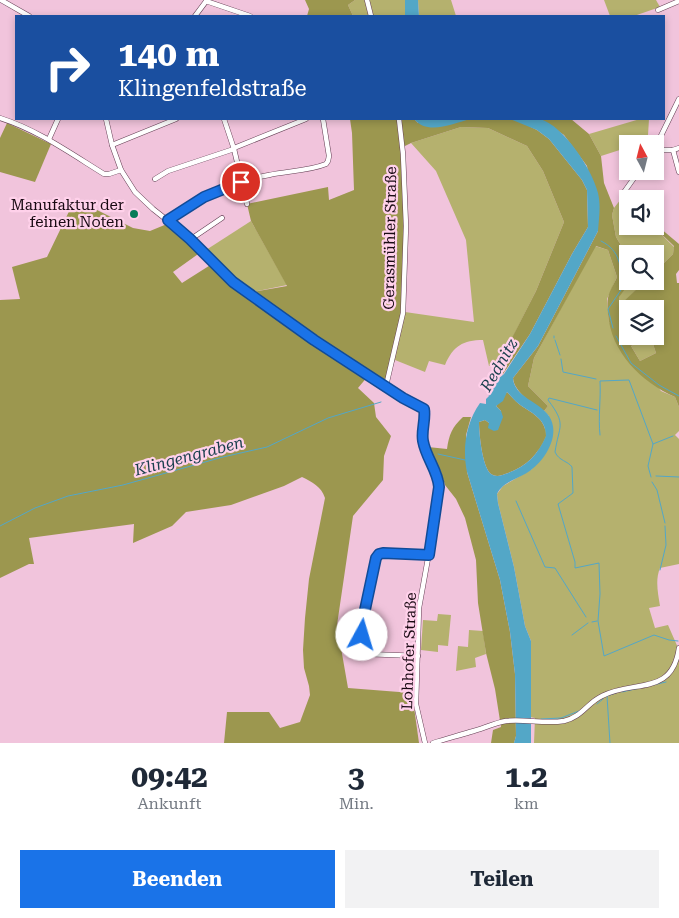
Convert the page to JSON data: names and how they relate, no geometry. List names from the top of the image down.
{
  "streets": {
    "street": ["Gerasmühler Straße", "Lohhofer Straße"]
  },
  "crossings": [
    ["Gerasmühler Straße", "Lohhofer Straße"]
  ],
  "water": ["Rednitz", "Klingengraben"],
  "places": ["Manufaktur der feinen Noten"],
  "north": "top",
  "page": {
    "turn": ["140 m", "Klingenfeldstraße"],
    "eta": [
      "09:42",
      "Ankunft",
      "3",
      "Min.",
      "1.2",
      "km"
    ],
    "buttons": ["Beenden", "Teilen"]
  }
}
